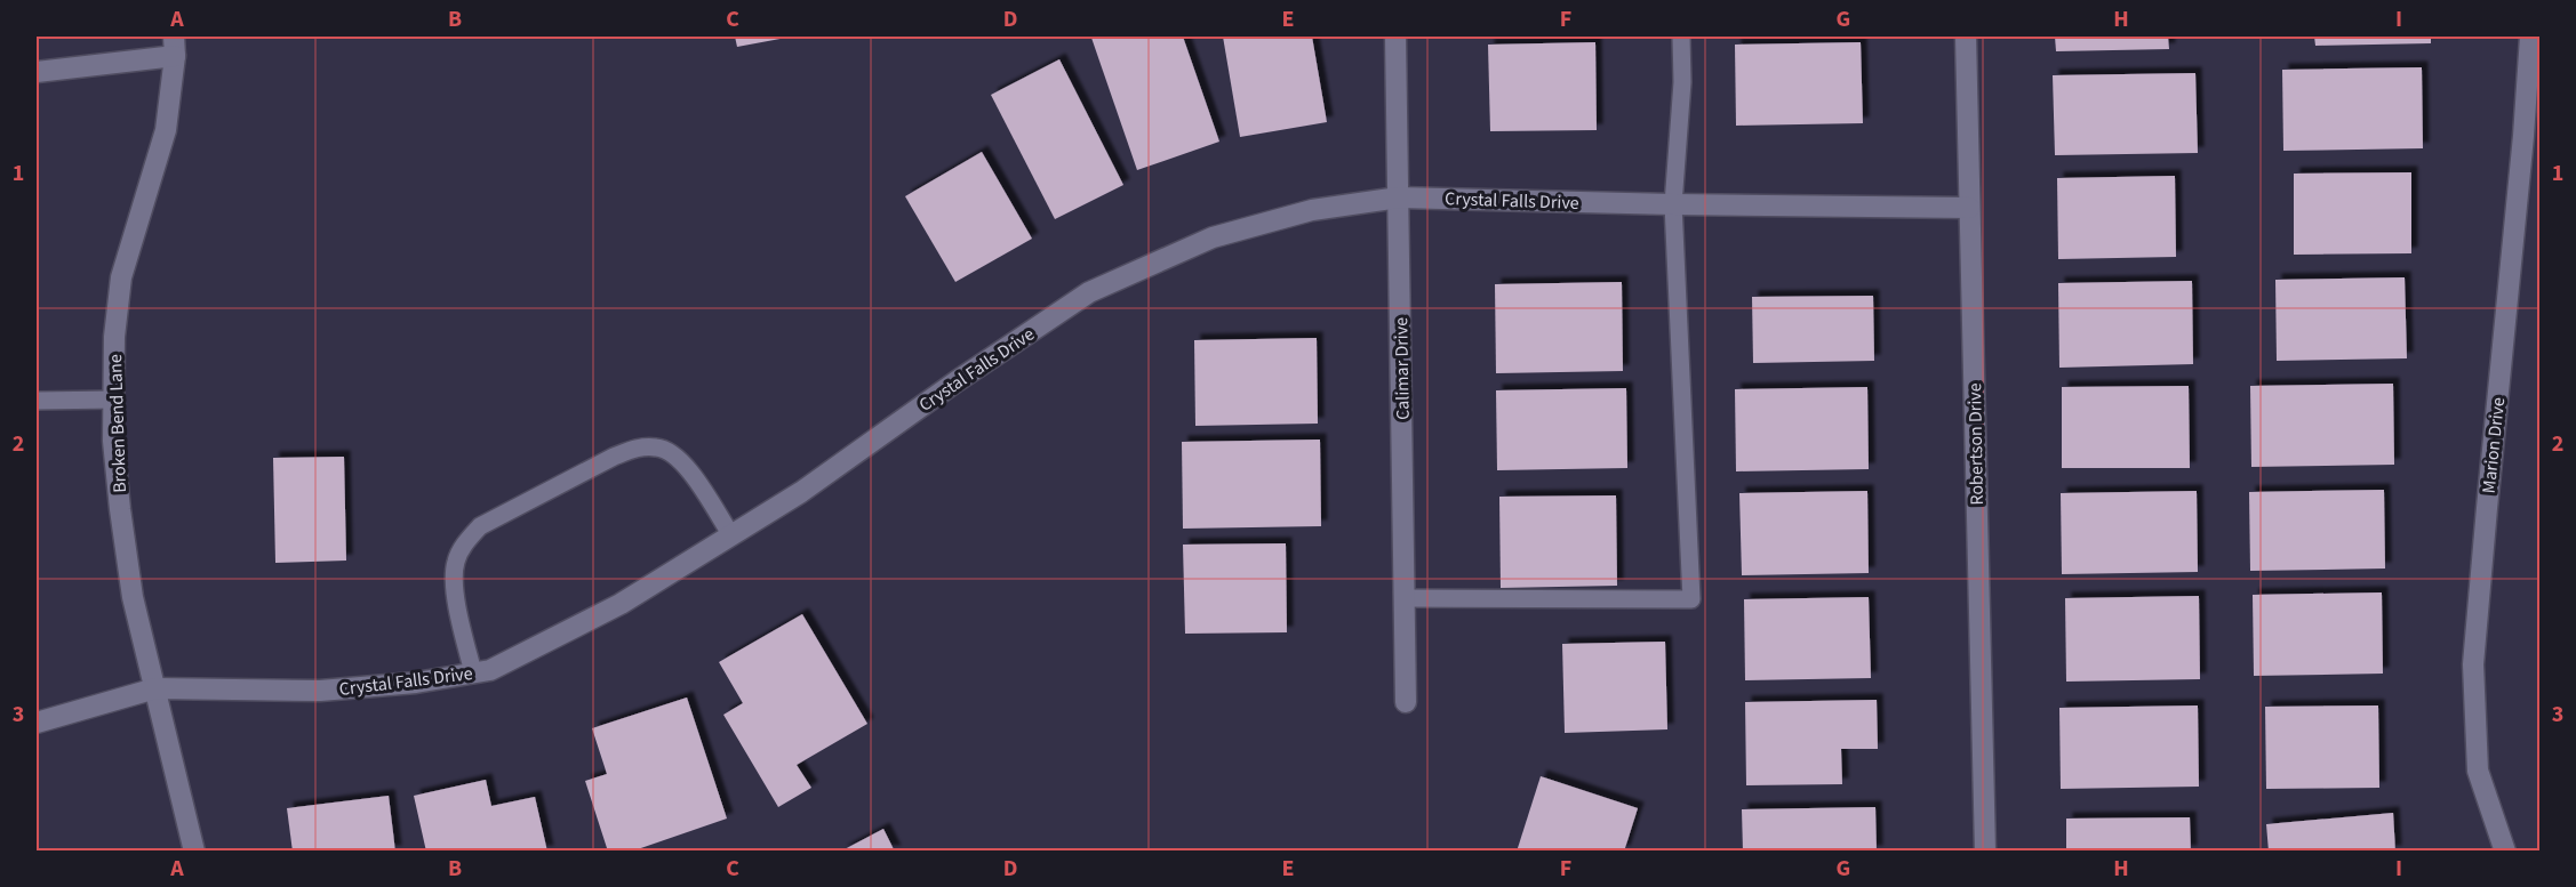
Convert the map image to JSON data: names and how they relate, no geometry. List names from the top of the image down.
{
  "streets": {
    "street": [
      "Crystal Falls Drive",
      "Calimar Drive",
      "Broken Bend Lane",
      "Robertson Drive",
      "Marion Drive"
    ]
  },
  "crossings": [
    ["Crystal Falls Drive", "Calimar Drive"],
    ["Crystal Falls Drive", "Broken Bend Lane"],
    ["Crystal Falls Drive", "Robertson Drive"]
  ],
  "grid": {
    "columns": [
      "A",
      "B",
      "C",
      "D",
      "E",
      "F",
      "G",
      "H",
      "I"
    ],
    "rows": ["1", "2", "3"]
  }
}
